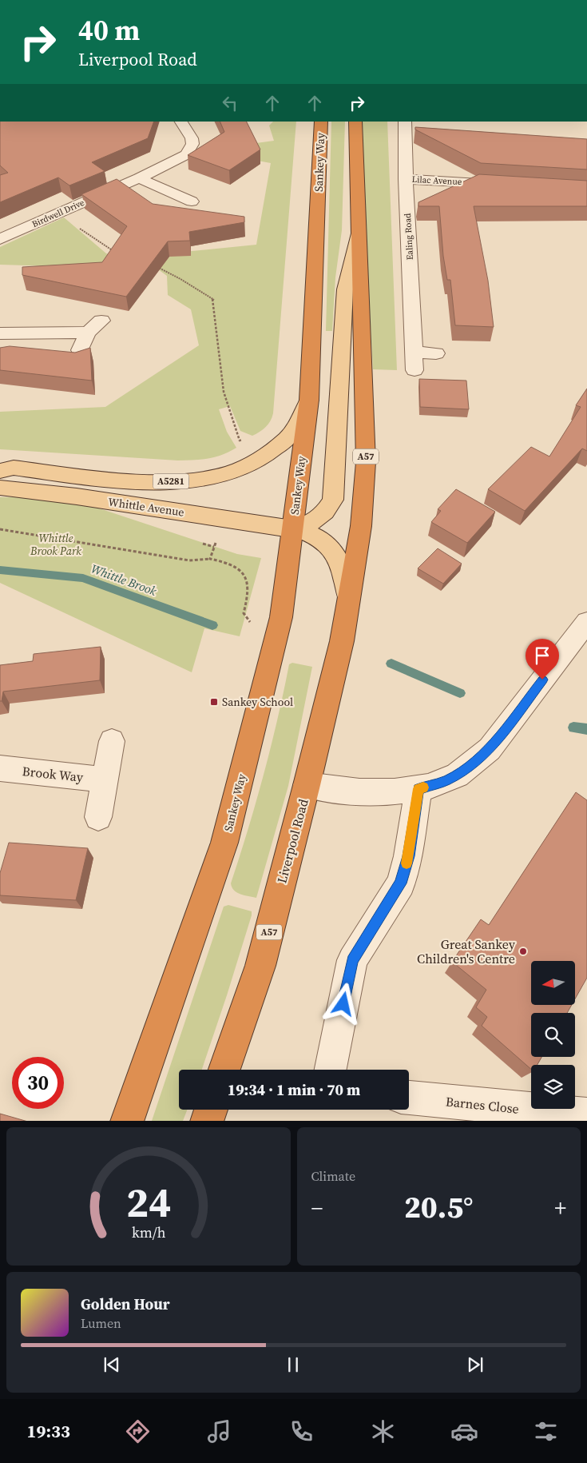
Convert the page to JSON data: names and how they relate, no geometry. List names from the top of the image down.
{
  "streets": {
    "highway": ["Sankey Way", "A57", "Liverpool Road"],
    "main road": ["A5281", "Whittle Avenue"],
    "street": [
      "Lilac Avenue",
      "Birdwell Drive",
      "Ealing Road",
      "Brook Way",
      "Barnes Close"
    ]
  },
  "crossings": [
    ["Sankey Way", "A5281"],
    ["Sankey Way", "Whittle Avenue"],
    ["Lilac Avenue", "Ealing Road"],
    ["A57", "Whittle Avenue"],
    ["A57", "Liverpool Road"]
  ],
  "water": ["Whittle Brook"],
  "parks": ["Whittle Brook Park"],
  "places": {
    "transit": ["Sankey School"],
    "other": ["Great Sankey Children's Centre"]
  },
  "north": "left",
  "page": {
    "turn": ["40 m", "Liverpool Road"],
    "limit": "30",
    "trip": "19:34 · 1 min · 70 m",
    "tile": "Climate",
    "heat": ["−", "20.5°", "+"],
    "song": ["Golden Hour", "Lumen"],
    "tabs": "19:33",
    "gauge": ["24", "km/h"]
  }
}
